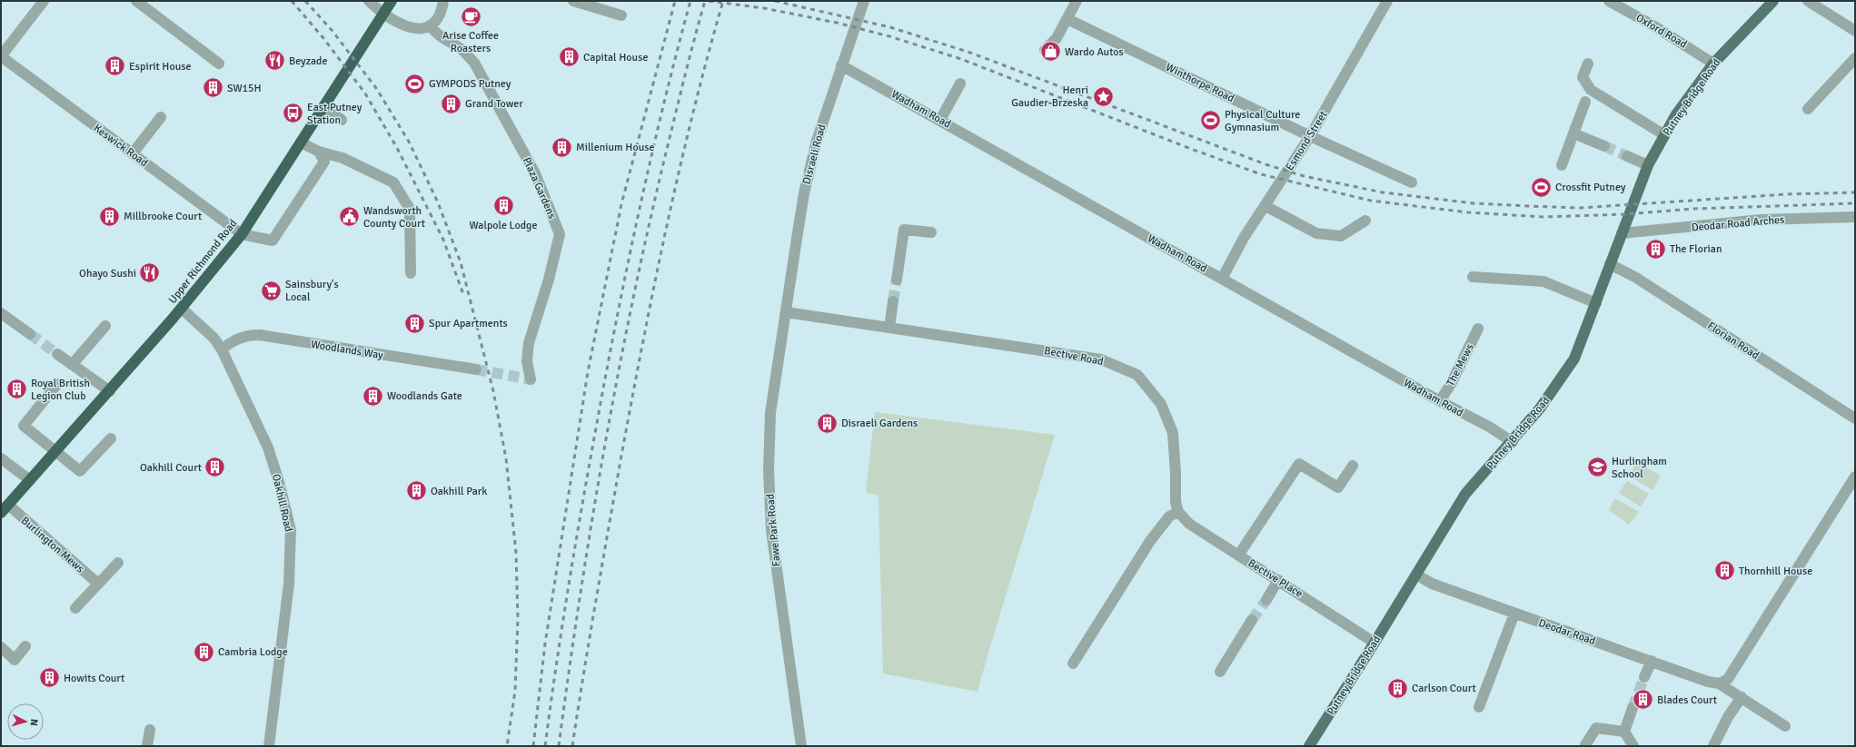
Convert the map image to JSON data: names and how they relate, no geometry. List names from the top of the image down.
{
  "streets": {
    "highway": ["Upper Richmond Road"],
    "main road": ["Putney Bridge Road"],
    "street": [
      "Oxford Road",
      "Winthorpe Road",
      "Wadham Road",
      "Esmond Street",
      "Keswick Road",
      "Disraeli Road",
      "Plaza Gardens",
      "Deodar Road Arches",
      "Florian Road",
      "Woodlands Way",
      "Bective Road",
      "The Mews",
      "Oakhill Road",
      "Fawe Park Road",
      "Burlington Mews",
      "Bective Place",
      "Deodar Road"
    ]
  },
  "crossings": [
    ["Oxford Road", "Putney Bridge Road"],
    ["Winthorpe Road", "Esmond Street"],
    ["Putney Bridge Road", "Wadham Road"],
    ["Putney Bridge Road", "Deodar Road Arches"],
    ["Putney Bridge Road", "Florian Road"],
    ["Putney Bridge Road", "Bective Place"],
    ["Putney Bridge Road", "Deodar Road"],
    ["Wadham Road", "Esmond Street"],
    ["Wadham Road", "Disraeli Road"],
    ["Wadham Road", "The Mews"],
    ["Keswick Road", "Upper Richmond Road"],
    ["Disraeli Road", "Bective Road"],
    ["Disraeli Road", "Fawe Park Road"],
    ["Upper Richmond Road", "Oakhill Road"],
    ["Upper Richmond Road", "Burlington Mews"],
    ["Woodlands Way", "Oakhill Road"],
    ["Bective Road", "Fawe Park Road"],
    ["Bective Road", "Bective Place"]
  ],
  "places": {
    "cafe": ["Arise Coffee Roasters"],
    "shop": ["Wardo Autos"],
    "building": [
      "Capital House",
      "Espirit House",
      "SW15H",
      "Grand Tower",
      "Millenium House",
      "Walpole Lodge",
      "Millbrooke Court",
      "The Florian",
      "Spur Apartments",
      "Royal British Legion Club",
      "Woodlands Gate",
      "Disraeli Gardens",
      "Oakhill Court",
      "Oakhill Park",
      "Thornhill House",
      "Cambria Lodge",
      "Howits Court",
      "Carlson Court",
      "Blades Court"
    ],
    "restaurant": ["Beyzade", "Ohayo Sushi"],
    "sports": ["GYMPODS Putney", "Physical Culture Gymnasium", "Crossfit Putney"],
    "place": ["Henri Gaudier-Brzeska"],
    "bus stop": ["East Putney Station"],
    "public building": ["Wandsworth County Court"],
    "supermarket": ["Sainsbury's Local"],
    "school or university": ["Hurlingham School"]
  },
  "north": "right"
}
